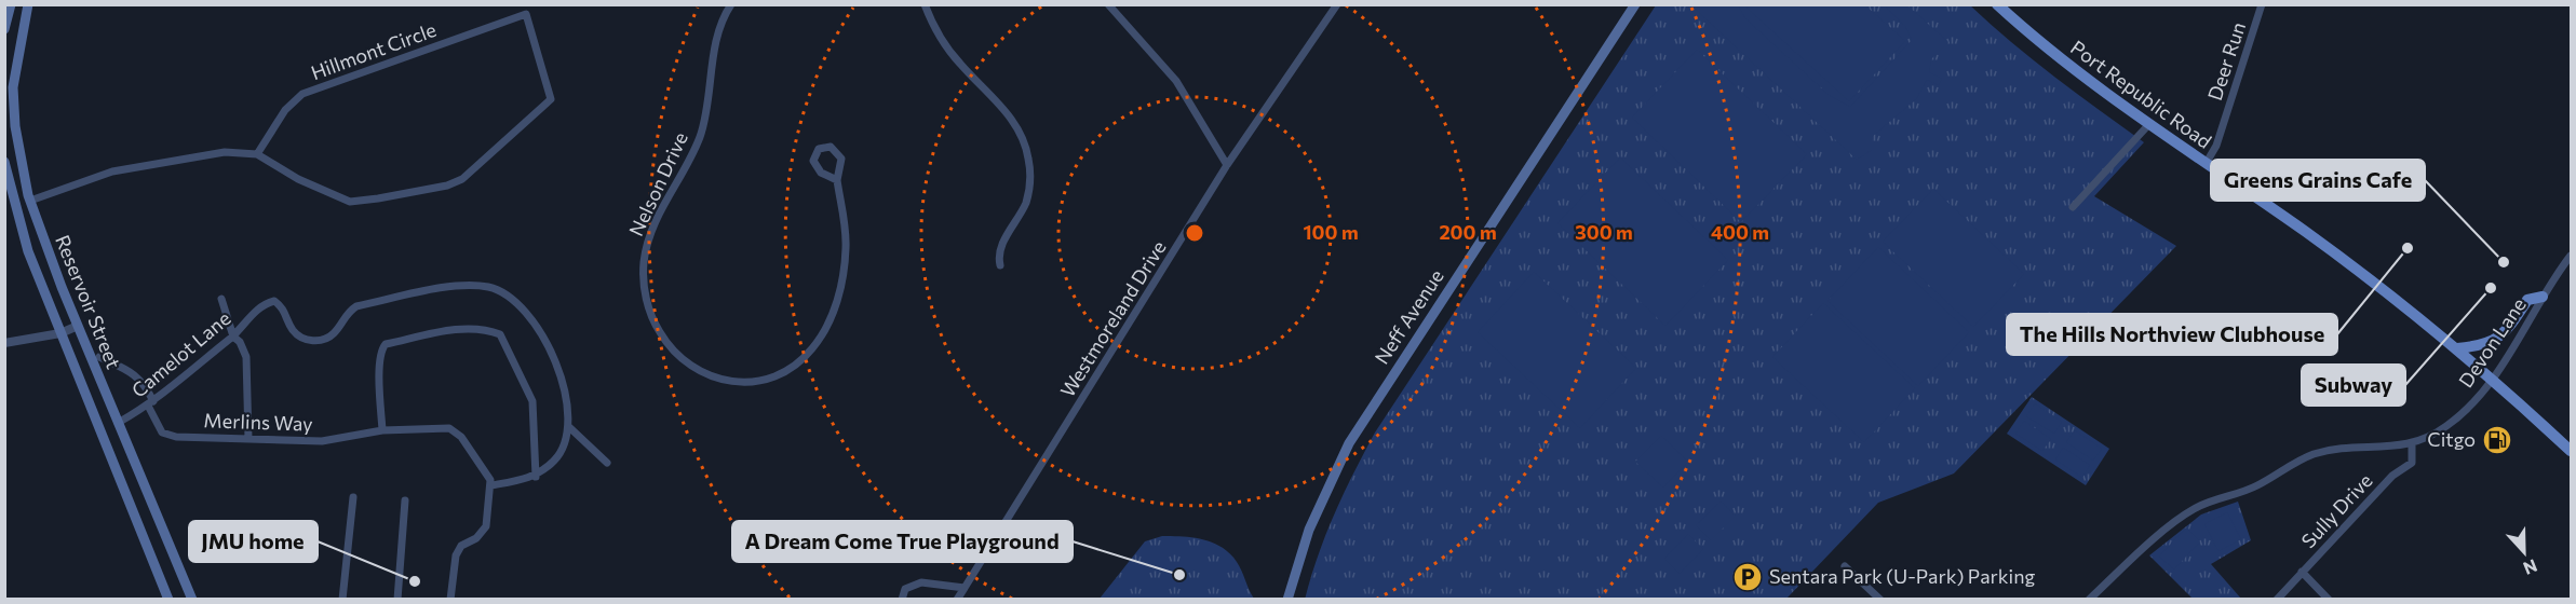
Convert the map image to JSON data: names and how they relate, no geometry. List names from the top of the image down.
{
  "streets": {
    "main road": ["Port Republic Road", "Reservoir Street", "Neff Avenue"],
    "street": [
      "Hillmont Circle",
      "Deer Run",
      "Nelson Drive",
      "Westmoreland Drive",
      "Devon Lane",
      "Camelot Lane",
      "Merlins Way",
      "Sully Drive"
    ]
  },
  "crossings": [
    ["Deer Run", "Port Republic Road"],
    ["Port Republic Road", "Devon Lane"],
    ["Reservoir Street", "Camelot Lane"],
    ["Devon Lane", "Sully Drive"],
    ["Camelot Lane", "Merlins Way"]
  ],
  "places": {
    "other": [
      "The Hills Northview Clubhouse",
      "Greens Grains Cafe",
      "Subway",
      "A Dream Come True Playground",
      "JMU home"
    ],
    "fuel station": ["Citgo"],
    "parking": ["Sentara Park (U-Park) Parking"]
  },
  "north": "bottom",
  "rings": [
    "100 m",
    "200 m",
    "300 m",
    "400 m"
  ]
}
